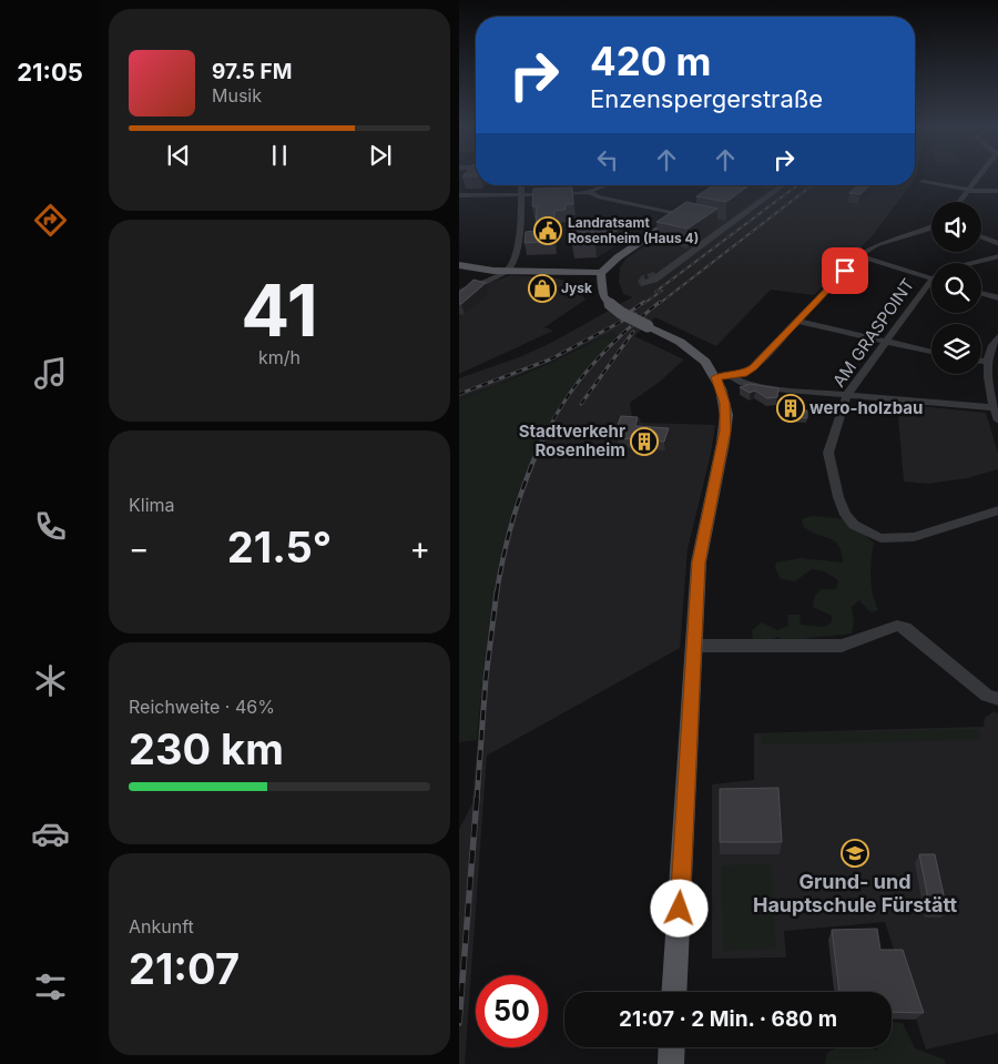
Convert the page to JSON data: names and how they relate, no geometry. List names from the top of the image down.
{
  "streets": {
    "street": ["AM GRASPOINT"]
  },
  "places": {
    "public building": ["Landratsamt Rosenheim (Haus 4)"],
    "shop": ["Jysk"],
    "building": ["wero-holzbau", "Stadtverkehr Rosenheim"],
    "school or university": ["Grund- und Hauptschule Fürstätt"]
  },
  "page": {
    "tabs": "21:05",
    "turn": ["420 m", "Enzenspergerstraße"],
    "song": ["97.5 FM", "Musik"],
    "tile": [
      ["41", "km/h"],
      "Klima",
      ["Reichweite · 46%", "230 km"],
      ["Ankunft", "21:07"]
    ],
    "heat": ["−", "21.5°", "+"],
    "limit": "50",
    "trip": "21:07 · 2 Min. · 680 m"
  }
}
